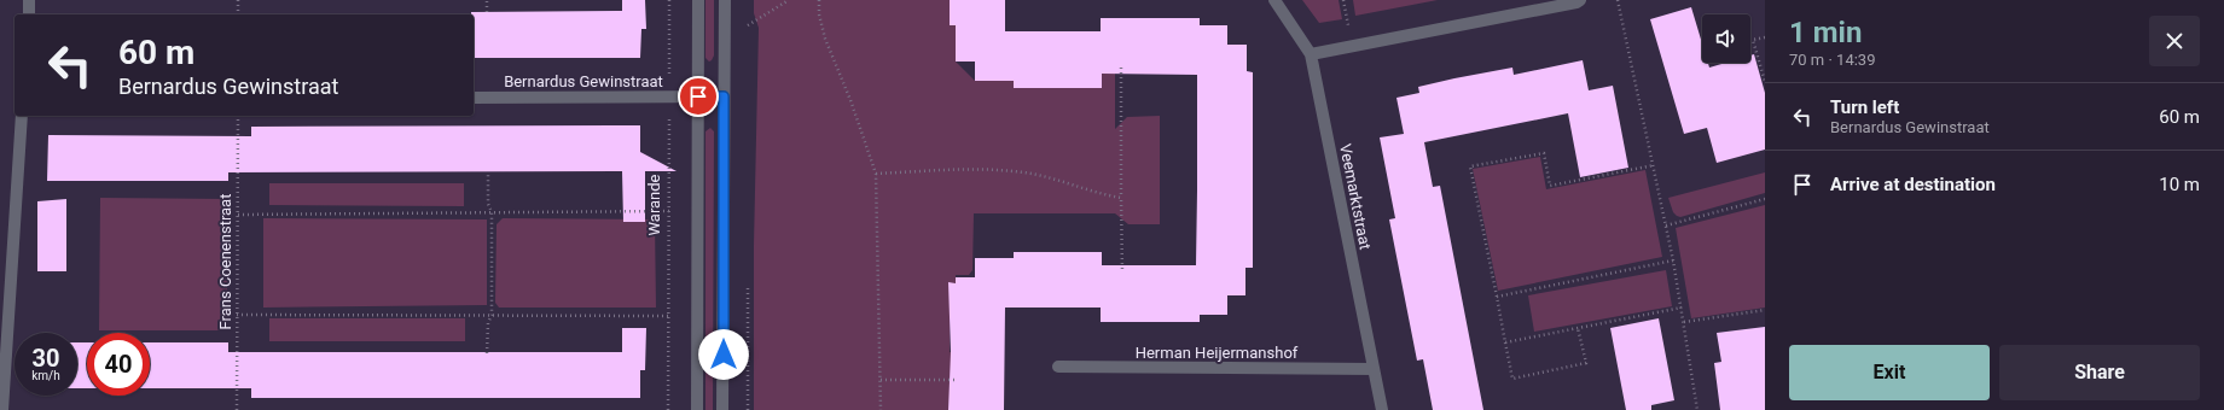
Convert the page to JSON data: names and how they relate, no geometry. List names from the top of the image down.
{
  "streets": {
    "street": ["Bernardus Gewinstraat", "Veemarktstraat", "Herman Heijermanshof"],
    "path": ["Warande", "Frans Coenenstraat"]
  },
  "crossings": [
    ["Bernardus Gewinstraat", "Warande"],
    ["Veemarktstraat", "Herman Heijermanshof"]
  ],
  "page": {
    "heading": ["1 min", "70 m · 14:39"],
    "turn": ["60 m", "Bernardus Gewinstraat"],
    "list": [
      {
        "name": "Turn left",
        "note": "Bernardus Gewinstraat",
        "value": "60 m"
      },
      {
        "name": "Arrive at destination",
        "value": "10 m"
      }
    ],
    "speed": "30 km/h",
    "limit": "40",
    "buttons": ["Exit", "Share"]
  }
}
